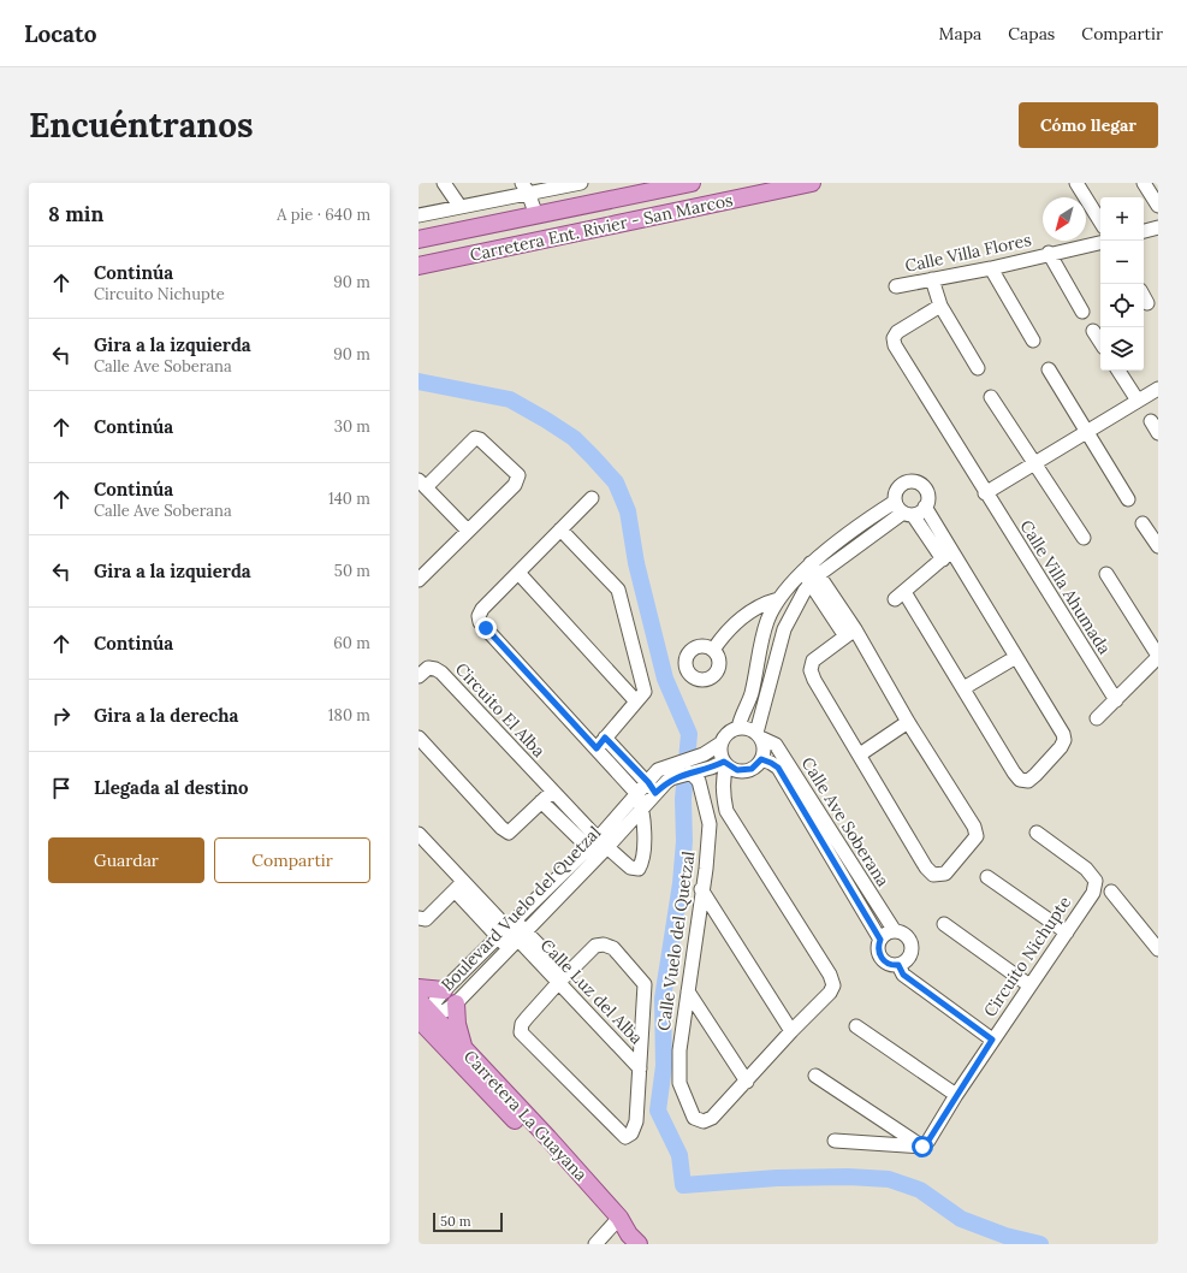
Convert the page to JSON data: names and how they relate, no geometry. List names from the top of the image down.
{
  "streets": {
    "main road": ["Carretera Ent. Rivier - San Marcos", "Carretera La Guayana"],
    "street": [
      "Calle Villa Flores",
      "Calle Villa Ahumada",
      "Circuito El Alba",
      "Calle Ave Soberana",
      "Boulevard Vuelo del Quetzal",
      "Calle Vuelo del Quetzal",
      "Circuito Nichupte",
      "Calle Luz del Alba"
    ]
  },
  "crossings": [
    ["Circuito El Alba", "Boulevard Vuelo del Quetzal"],
    ["Calle Ave Soberana", "Boulevard Vuelo del Quetzal"],
    ["Boulevard Vuelo del Quetzal", "Calle Vuelo del Quetzal"],
    ["Boulevard Vuelo del Quetzal", "Calle Luz del Alba"],
    ["Boulevard Vuelo del Quetzal", "Carretera La Guayana"]
  ],
  "scale_bar": "50 m",
  "north": "bottom left",
  "page": {
    "header": "Locato",
    "nav": ["Mapa", "Capas", "Compartir"],
    "buttons": [
      "Cómo llegar",
      ["Guardar", "Compartir"]
    ],
    "title": "Encuéntranos",
    "heading": ["8 min", "A pie · 640 m"],
    "map_buttons": ["+", "−"],
    "list": [
      ["Continúa", "Circuito Nichupte", "90 m"],
      ["Gira a la izquierda", "Calle Ave Soberana", "90 m"],
      ["Continúa", "30 m"],
      ["Continúa", "Calle Ave Soberana", "140 m"],
      ["Gira a la izquierda", "50 m"],
      ["Continúa", "60 m"],
      ["Gira a la derecha", "180 m"],
      "Llegada al destino"
    ],
    "scale": "50 m"
  }
}
